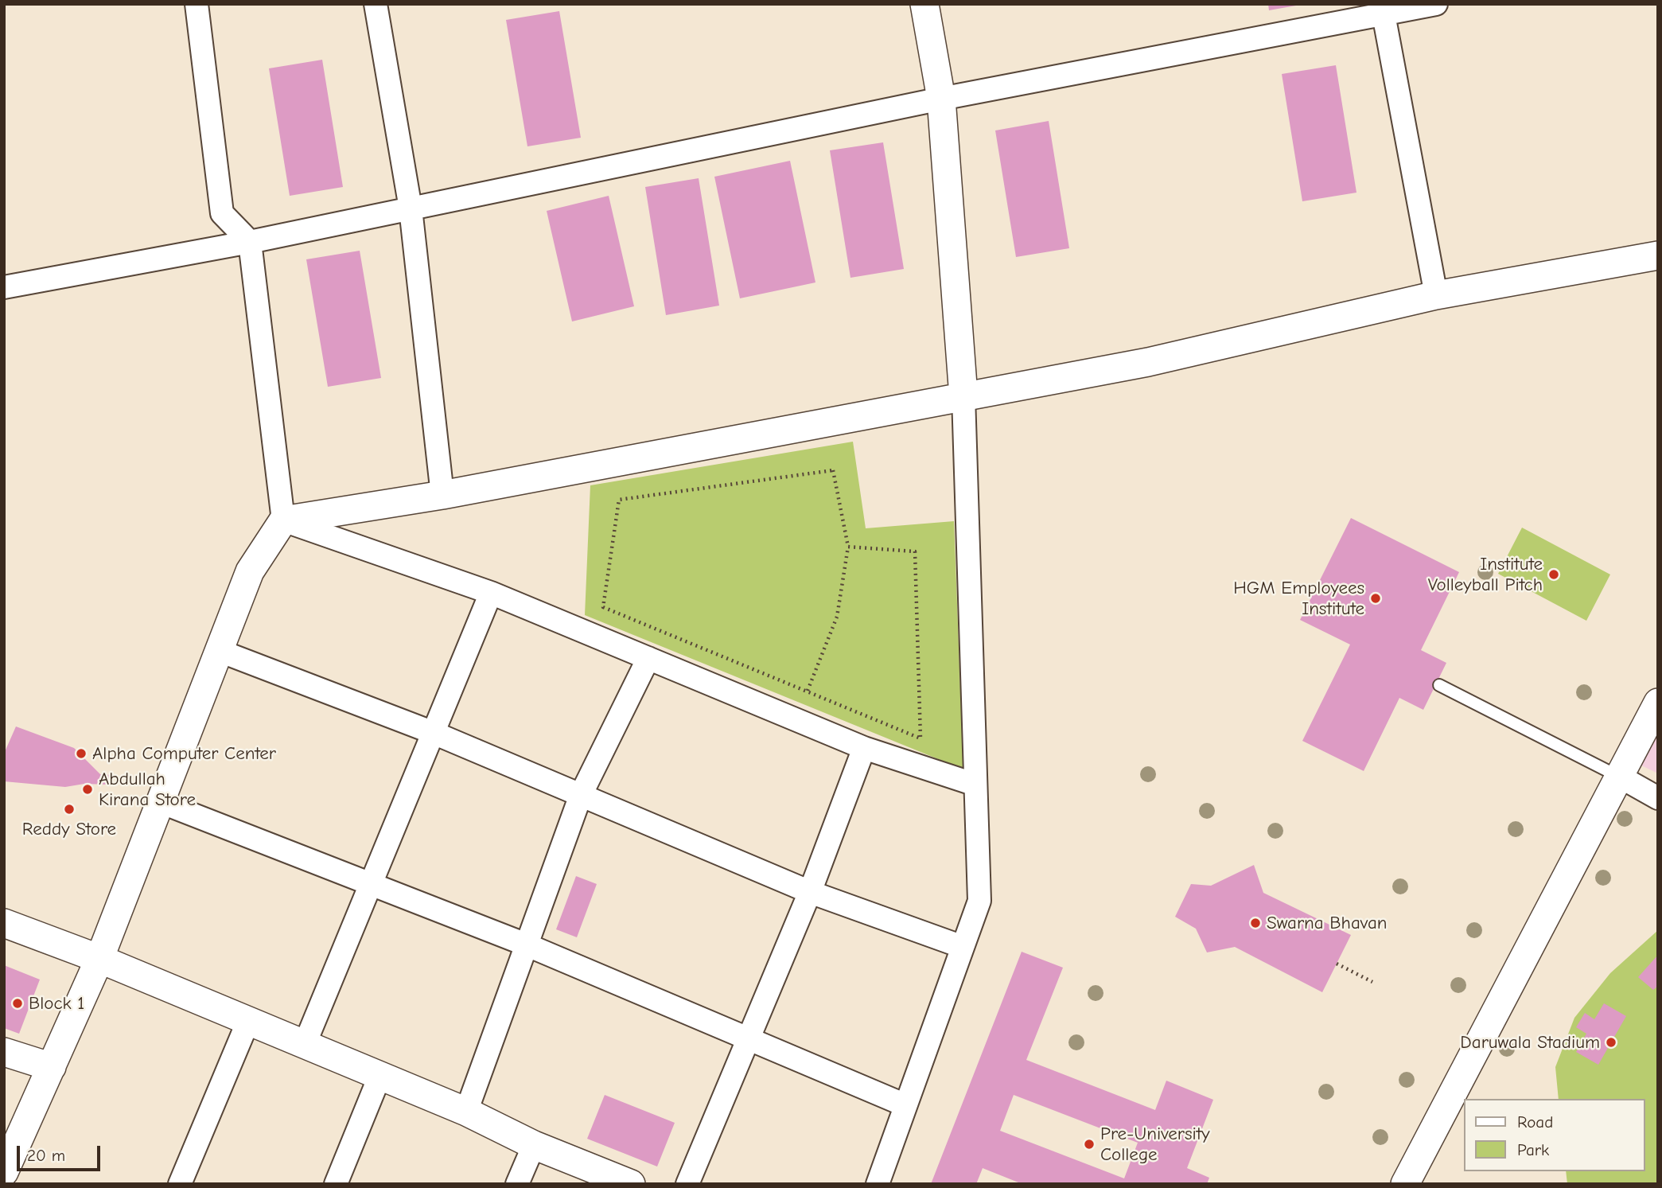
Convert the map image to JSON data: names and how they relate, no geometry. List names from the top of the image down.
{
  "places": [
    "Institute Volleyball Pitch",
    "HGM Employees Institute",
    "Alpha Computer Center",
    "Abdullah Kirana Store",
    "Reddy Store",
    "Swarna Bhavan",
    "Block 1",
    "Daruwala Stadium",
    "Pre-University College"
  ],
  "legend": ["Road", "Park"],
  "scale_bar": "20 m"
}
